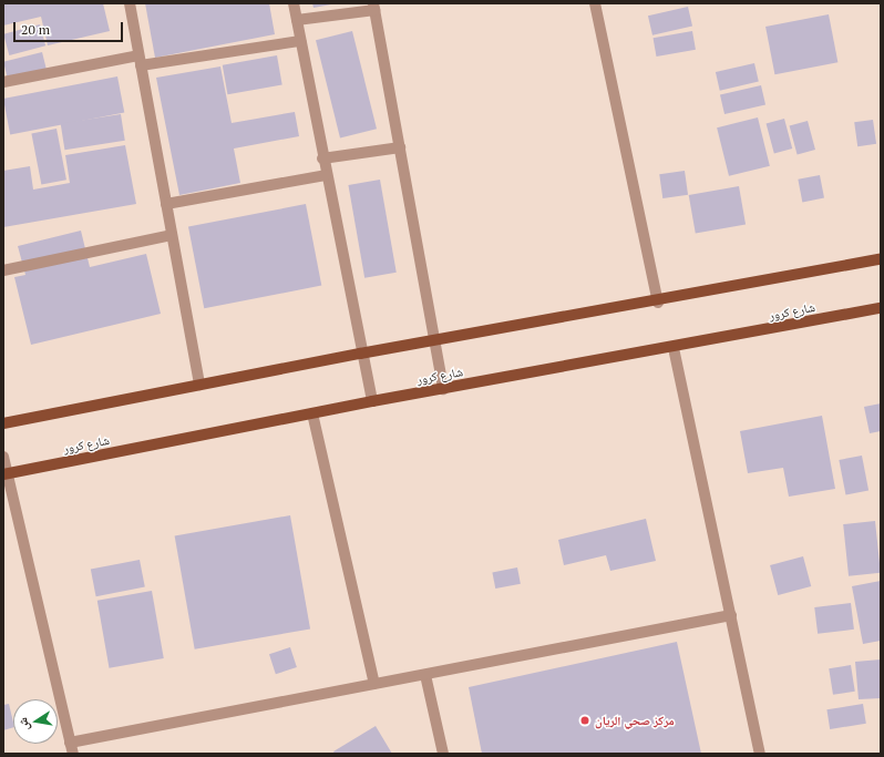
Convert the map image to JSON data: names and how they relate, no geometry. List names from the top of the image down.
{
  "streets": {
    "main road": ["شارع كرور"]
  },
  "places": ["مركز صحي الريان"],
  "scale_bar": "20 m",
  "north": "left"
}
